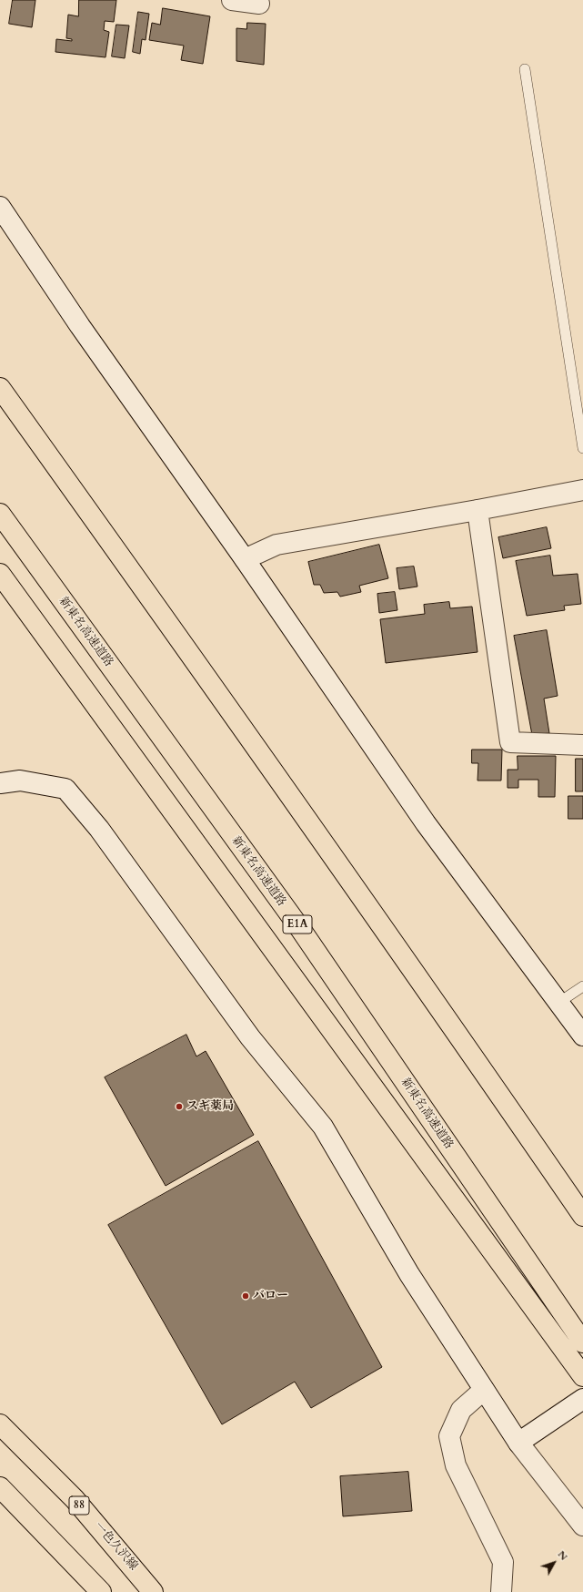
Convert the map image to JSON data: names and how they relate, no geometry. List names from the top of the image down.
{
  "streets": {
    "main road": [
      "新東名高速道路",
      "E1A",
      "88",
      "一色久沢線"
    ]
  },
  "places": ["スギ薬局", "バロー"],
  "north": "top right"
}
